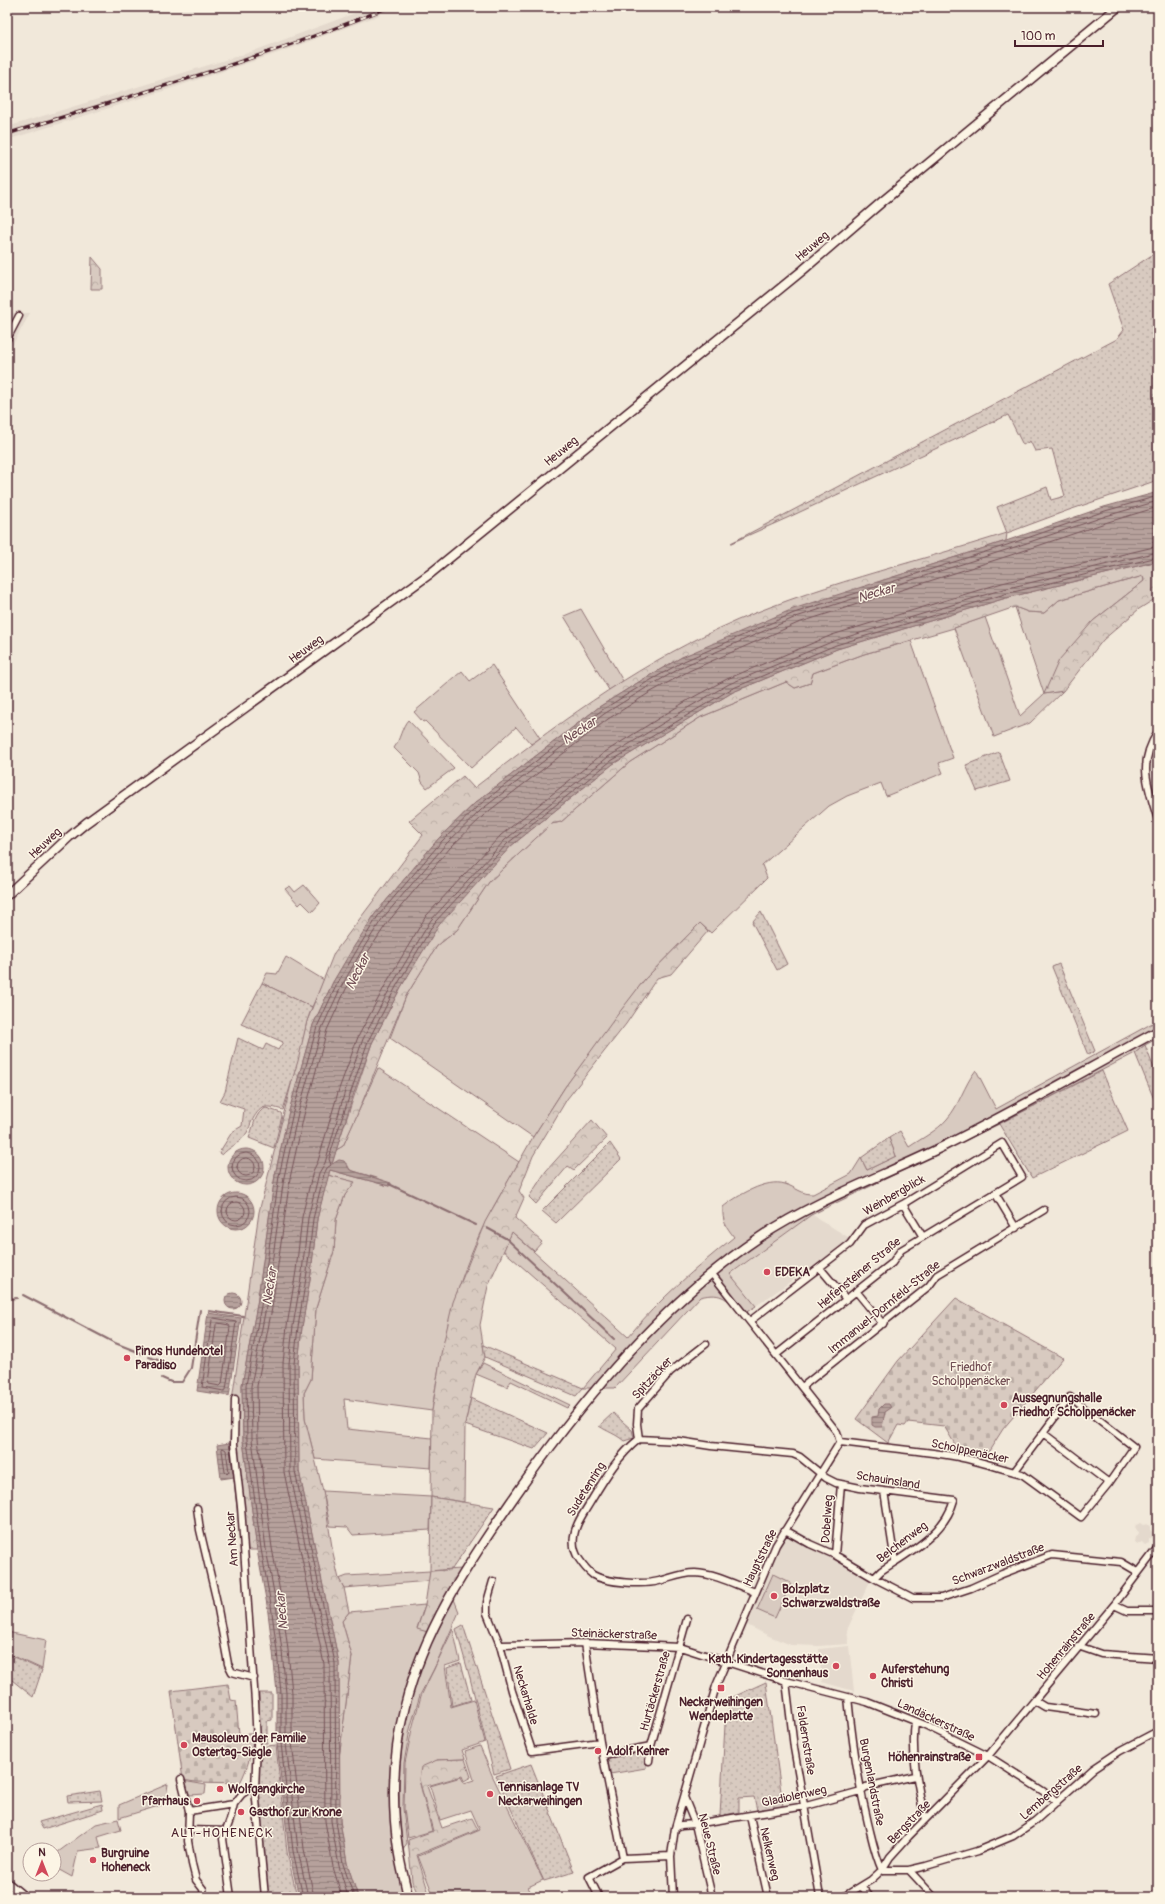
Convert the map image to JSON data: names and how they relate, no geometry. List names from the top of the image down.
{
  "streets": {
    "street": [
      "Heuweg",
      "Weinbergblick",
      "Helfensteiner Straße",
      "Immanuel-Dornfeld-Straße",
      "Spitzäcker",
      "Scholppenäcker",
      "Schauinsland",
      "Sudetenring",
      "Dobelweg",
      "Am Neckar",
      "Belchenweg",
      "Hauptstraße",
      "Schwarzwaldstraße",
      "Steinäckerstraße",
      "Hohenrainstraße",
      "Hurtäckerstraße",
      "Neckarhalde",
      "Landäckerstraße",
      "Faldernstraße",
      "Burgenlandstraße",
      "Lembergstraße",
      "Gladiolenweg",
      "Bergstraße",
      "Neue Straße",
      "Nelkenweg"
    ]
  },
  "crossings": [
    ["Weinbergblick", "Helfensteiner Straße"],
    ["Spitzäcker", "Sudetenring"],
    ["Scholppenäcker", "Hauptstraße"],
    ["Schauinsland", "Dobelweg"],
    ["Schauinsland", "Belchenweg"],
    ["Schauinsland", "Hauptstraße"],
    ["Sudetenring", "Hauptstraße"],
    ["Dobelweg", "Schwarzwaldstraße"],
    ["Belchenweg", "Schwarzwaldstraße"],
    ["Hauptstraße", "Schwarzwaldstraße"],
    ["Hauptstraße", "Steinäckerstraße"],
    ["Hauptstraße", "Landäckerstraße"],
    ["Hauptstraße", "Gladiolenweg"],
    ["Hauptstraße", "Neue Straße"],
    ["Schwarzwaldstraße", "Hohenrainstraße"],
    ["Steinäckerstraße", "Hurtäckerstraße"],
    ["Steinäckerstraße", "Neckarhalde"],
    ["Steinäckerstraße", "Landäckerstraße"],
    ["Hohenrainstraße", "Landäckerstraße"],
    ["Hohenrainstraße", "Bergstraße"],
    ["Landäckerstraße", "Faldernstraße"],
    ["Landäckerstraße", "Burgenlandstraße"],
    ["Landäckerstraße", "Lembergstraße"],
    ["Landäckerstraße", "Bergstraße"],
    ["Faldernstraße", "Gladiolenweg"],
    ["Burgenlandstraße", "Lembergstraße"],
    ["Burgenlandstraße", "Gladiolenweg"],
    ["Burgenlandstraße", "Bergstraße"],
    ["Lembergstraße", "Bergstraße"],
    ["Gladiolenweg", "Neue Straße"],
    ["Gladiolenweg", "Nelkenweg"]
  ],
  "districts": ["ALT-HOHENECK"],
  "water": ["Neckar"],
  "parks": ["Friedhof Scholppenäcker"],
  "places": {
    "other": [
      "EDEKA",
      "Pinos Hundehotel Paradiso",
      "Aussegnungshalle Friedhof Scholppenäcker",
      "Bolzplatz Schwarzwaldstraße",
      "Kath. Kindertagesstätte Sonnenhaus",
      "Auferstehung Christi",
      "Mausoleum der Familie Ostertag-Siegle",
      "Adolf Kehrer",
      "Wolfgangkirche",
      "Tennisanlage TV Neckarweihingen",
      "Pfarrhaus",
      "Gasthof zur Krone",
      "Burgruine Hoheneck"
    ],
    "transit": ["Neckarweihingen Wendeplatte", "Höhenrainstraße"]
  },
  "scale_bar": "100 m",
  "north": "top"
}
